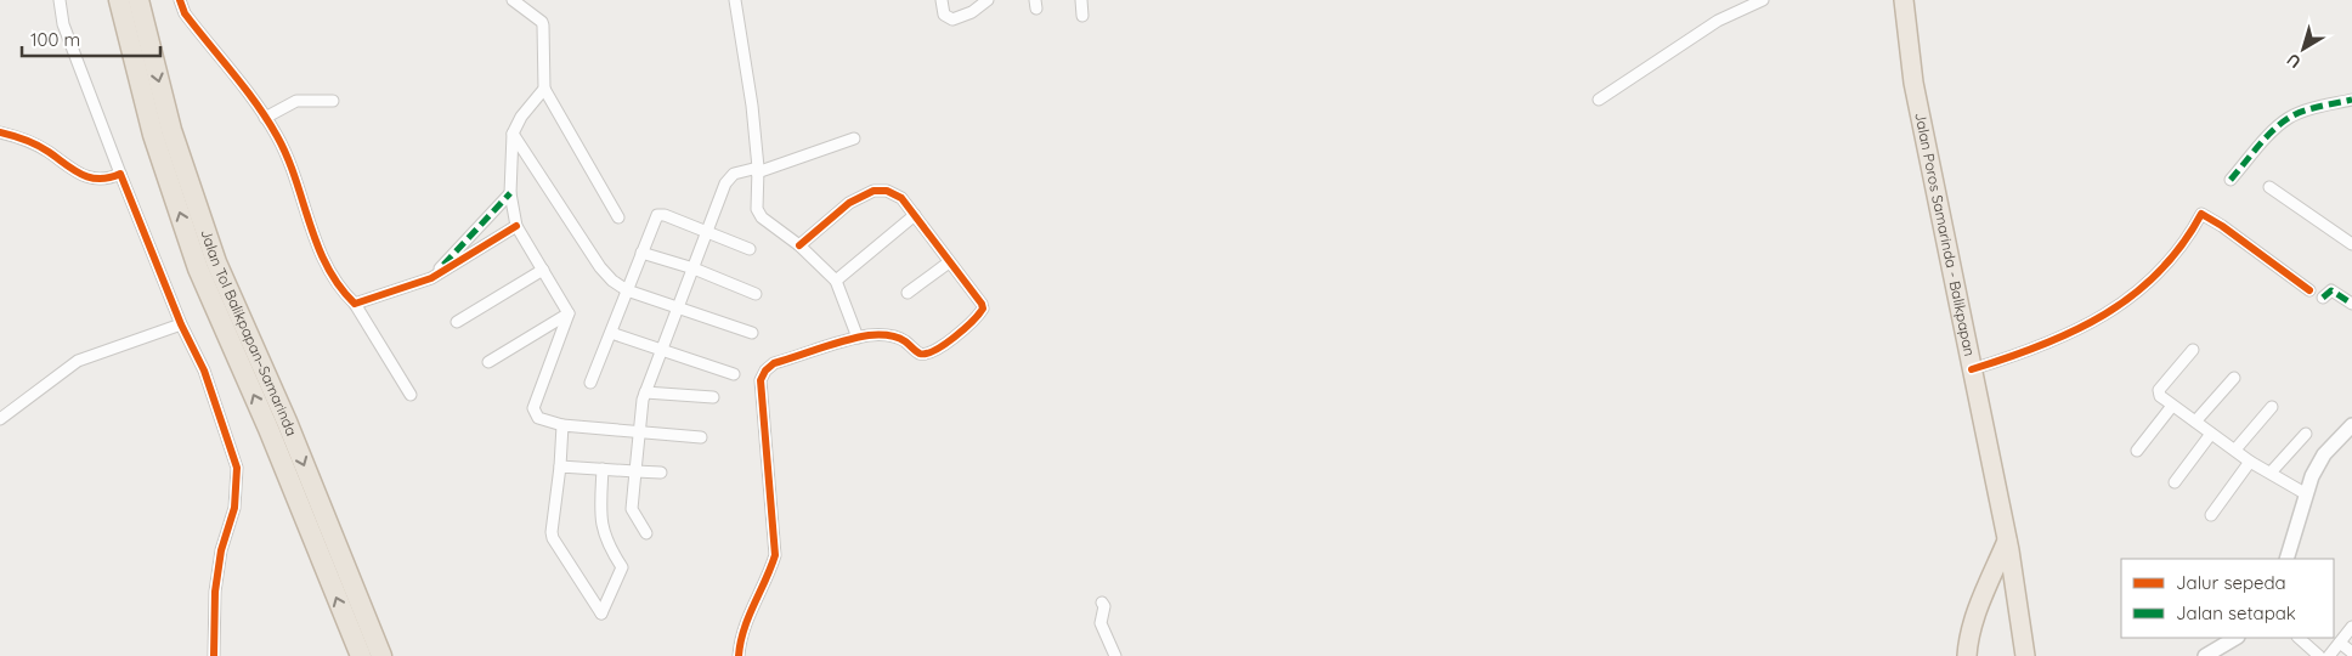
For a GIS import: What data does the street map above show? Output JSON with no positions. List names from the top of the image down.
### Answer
{
  "streets": {
    "highway": ["Jalan Poros Samarinda - Balikpapan", "Jalan Tol Balikpapan–Samarinda"]
  },
  "legend": ["Jalur sepeda", "Jalan setapak"],
  "scale_bar": "100 m",
  "north": "bottom left"
}
